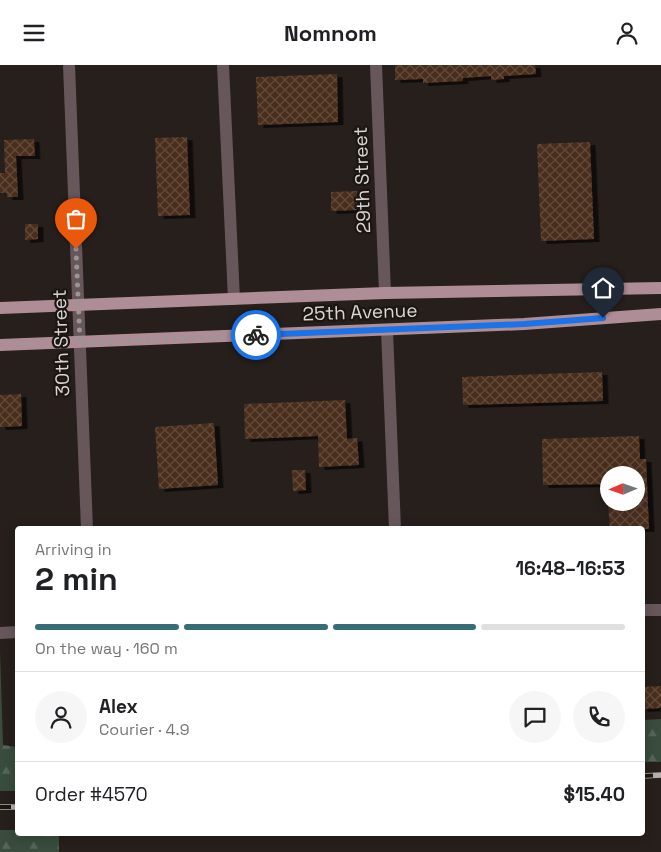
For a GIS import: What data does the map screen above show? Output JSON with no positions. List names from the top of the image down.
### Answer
{
  "streets": {
    "main road": ["25th Avenue"],
    "street": ["29th Street", "30th Street"]
  },
  "crossings": [
    ["29th Street", "25th Avenue"],
    ["25th Avenue", "30th Street"]
  ],
  "north": "left",
  "page": {
    "header": "Nomnom",
    "heading": ["2 min", "Arriving in", "16:48–16:53"],
    "panel": [
      "Alex",
      "Courier · 4.9",
      "Order #4570",
      "$15.40"
    ],
    "bar": "On the way · 160 m"
  }
}
